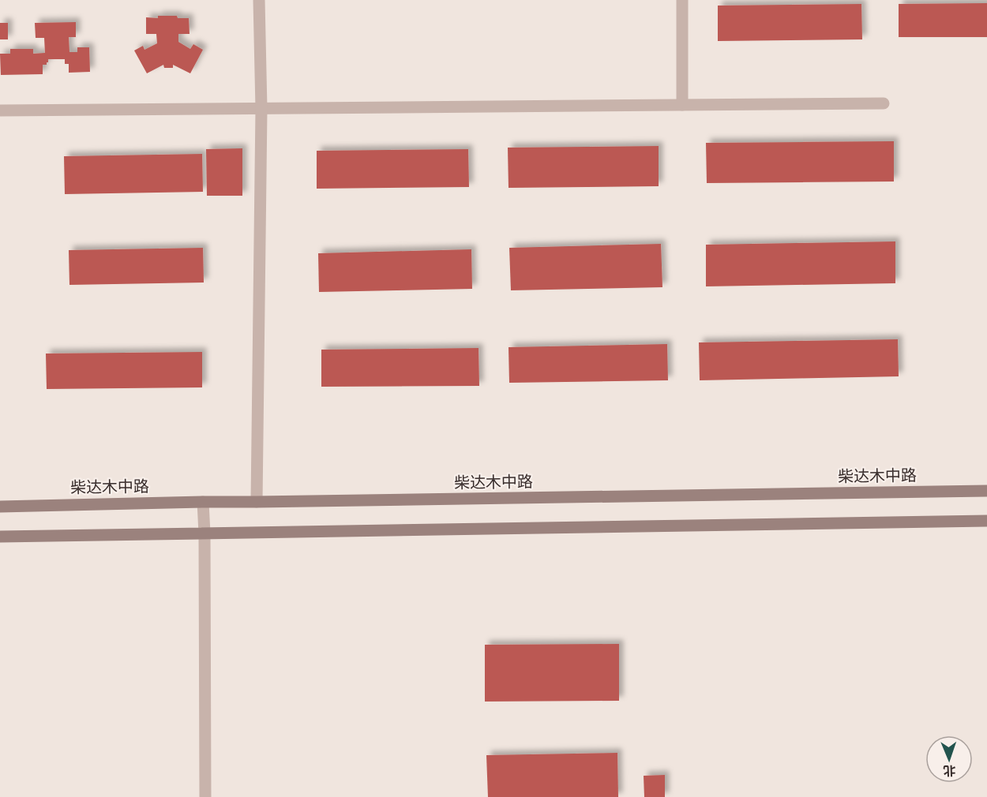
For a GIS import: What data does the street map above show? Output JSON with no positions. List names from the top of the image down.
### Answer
{
  "streets": {
    "main road": ["柴达木中路"]
  },
  "north": "bottom"
}
